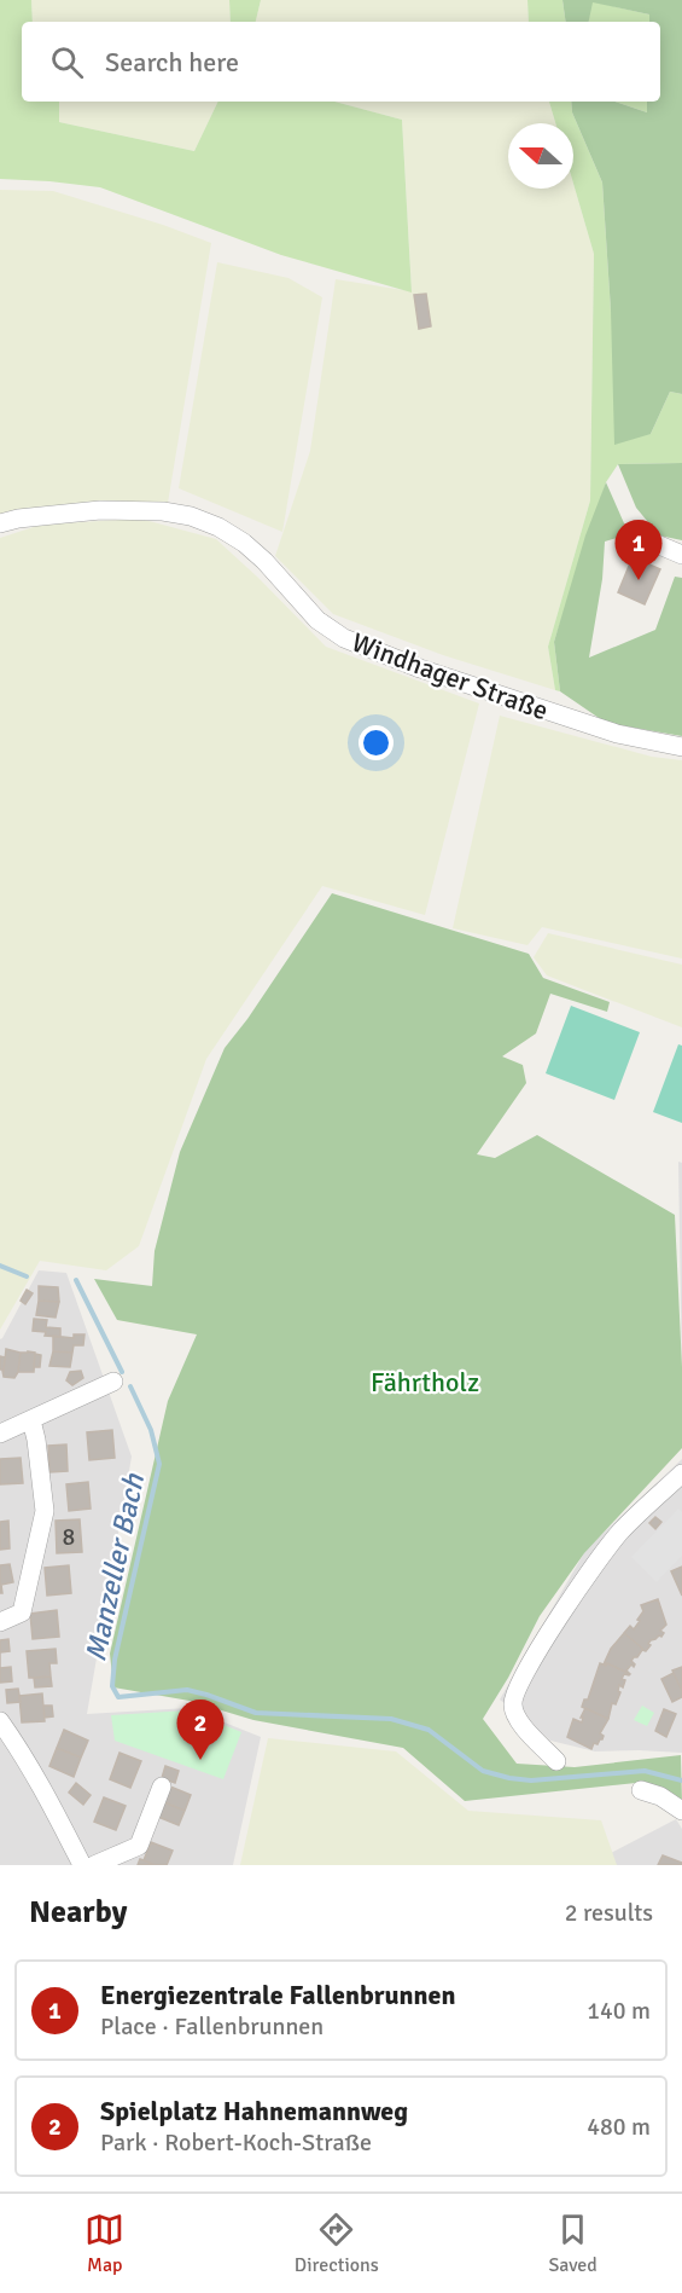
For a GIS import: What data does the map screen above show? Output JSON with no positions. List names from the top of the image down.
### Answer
{
  "streets": {
    "street": ["Windhager Straße"]
  },
  "water": ["Manzeller Bach"],
  "parks": ["Fährtholz"],
  "house_numbers": ["8"],
  "north": "left",
  "page": {
    "search": "Search here",
    "pins": ["1", "2"],
    "heading": ["Nearby", "2 results"],
    "list": [
      {
        "mark": "1",
        "name": "Energiezentrale Fallenbrunnen",
        "note": "Place · Fallenbrunnen",
        "value": "140 m"
      },
      {
        "mark": "2",
        "name": "Spielplatz Hahnemannweg",
        "note": "Park · Robert-Koch-Straße",
        "value": "480 m"
      }
    ],
    "nav": ["Map", "Directions", "Saved"]
  }
}
